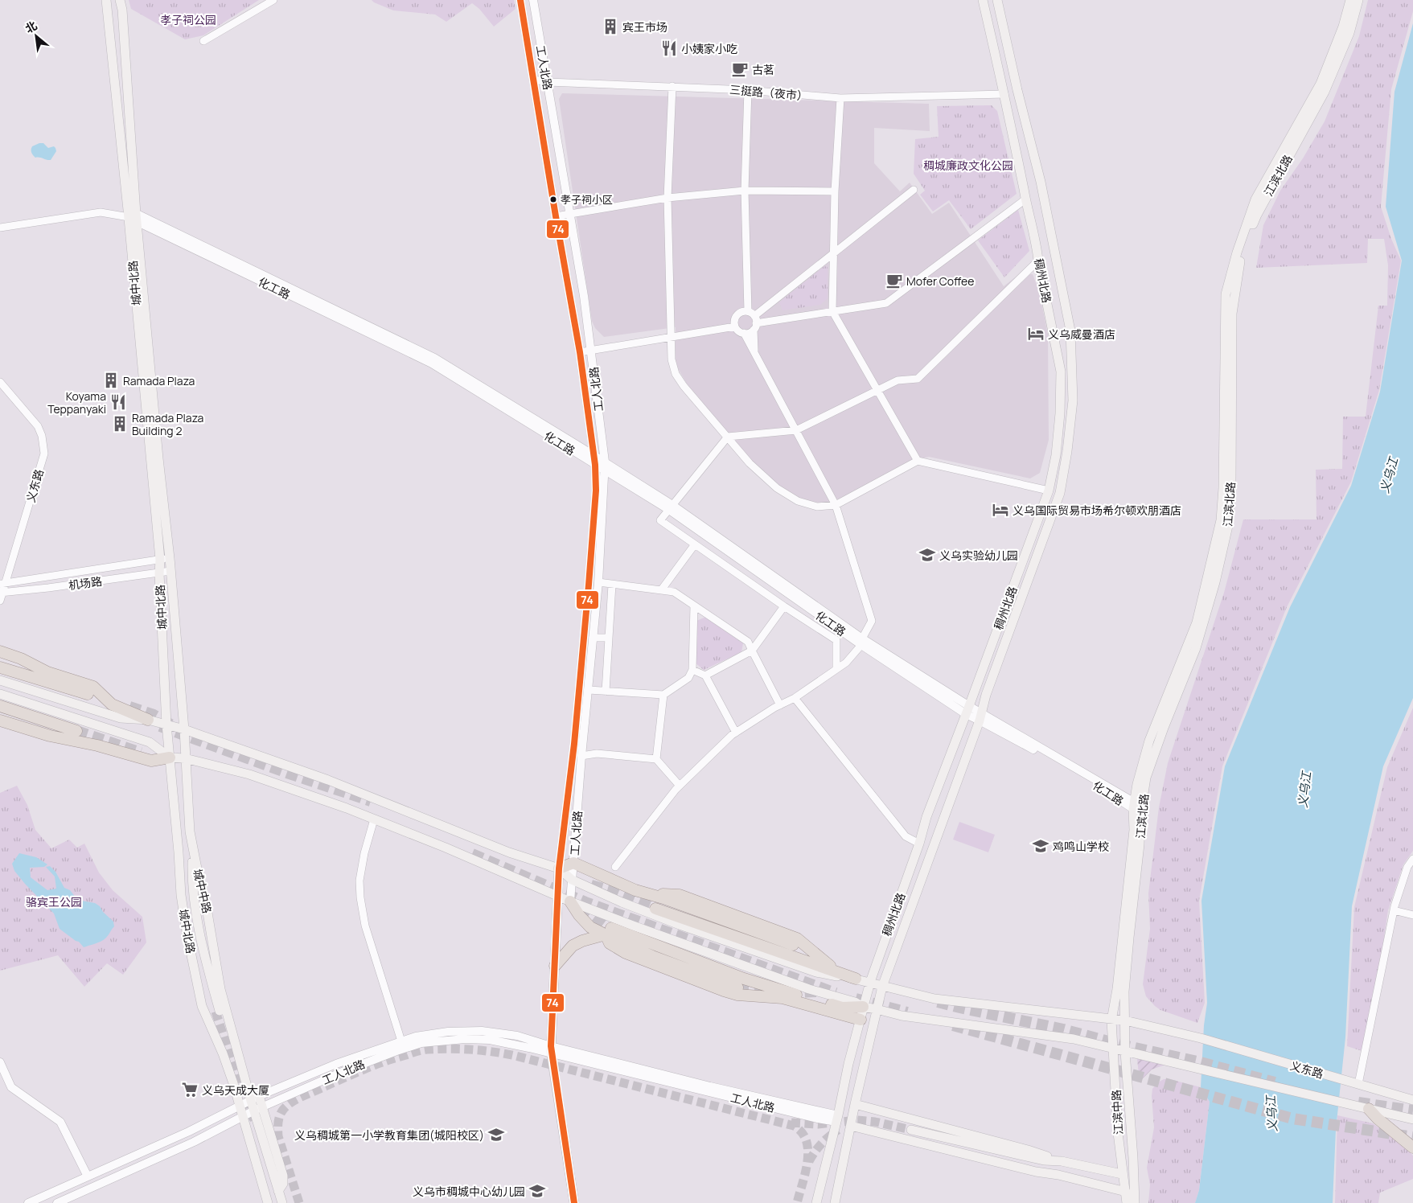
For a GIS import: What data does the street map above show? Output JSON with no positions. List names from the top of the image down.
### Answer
{
  "streets": {
    "main road": [
      "江滨北路",
      "稠州北路",
      "城中北路",
      "义东路",
      "城中中路",
      "江滨中路"
    ],
    "street": [
      "工人北路",
      "三挺路（夜市）",
      "化工路",
      "机场路"
    ]
  },
  "crossings": [
    ["工人北路", "三挺路（夜市）"],
    ["工人北路", "稠州北路"],
    ["工人北路", "城中北路"],
    ["工人北路", "化工路"],
    ["工人北路", "义东路"],
    ["工人北路", "城中中路"],
    ["三挺路（夜市）", "稠州北路"],
    ["江滨北路", "化工路"],
    ["江滨北路", "义东路"],
    ["江滨北路", "江滨中路"],
    ["稠州北路", "化工路"],
    ["稠州北路", "义东路"],
    ["城中北路", "化工路"],
    ["城中北路", "机场路"],
    ["城中北路", "城中中路"],
    ["义东路", "机场路"],
    ["义东路", "江滨中路"],
    ["机场路", "城中中路"]
  ],
  "water": ["义乌江"],
  "parks": ["孝子祠公园", "稠城廉政文化公园", "骆宾王公园"],
  "places": {
    "building": ["宾王市场", "Ramada Plaza", "Ramada Plaza Building 2"],
    "restaurant": ["小姨家小吃", "Koyama Teppanyaki"],
    "cafe": ["古茗", "Mofer Coffee"],
    "other": ["孝子祠小区"],
    "hotel": ["义乌威曼酒店", "义乌国际贸易市场希尔顿欢朋酒店"],
    "school or university": [
      "义乌实验幼儿园",
      "鸡鸣山学校",
      "义乌稠城第一小学教育集团(城阳校区)",
      "义乌市稠城中心幼儿园"
    ],
    "supermarket": ["义乌天成大厦"]
  },
  "lines": ["transit line 74"],
  "north": "top left"
}
